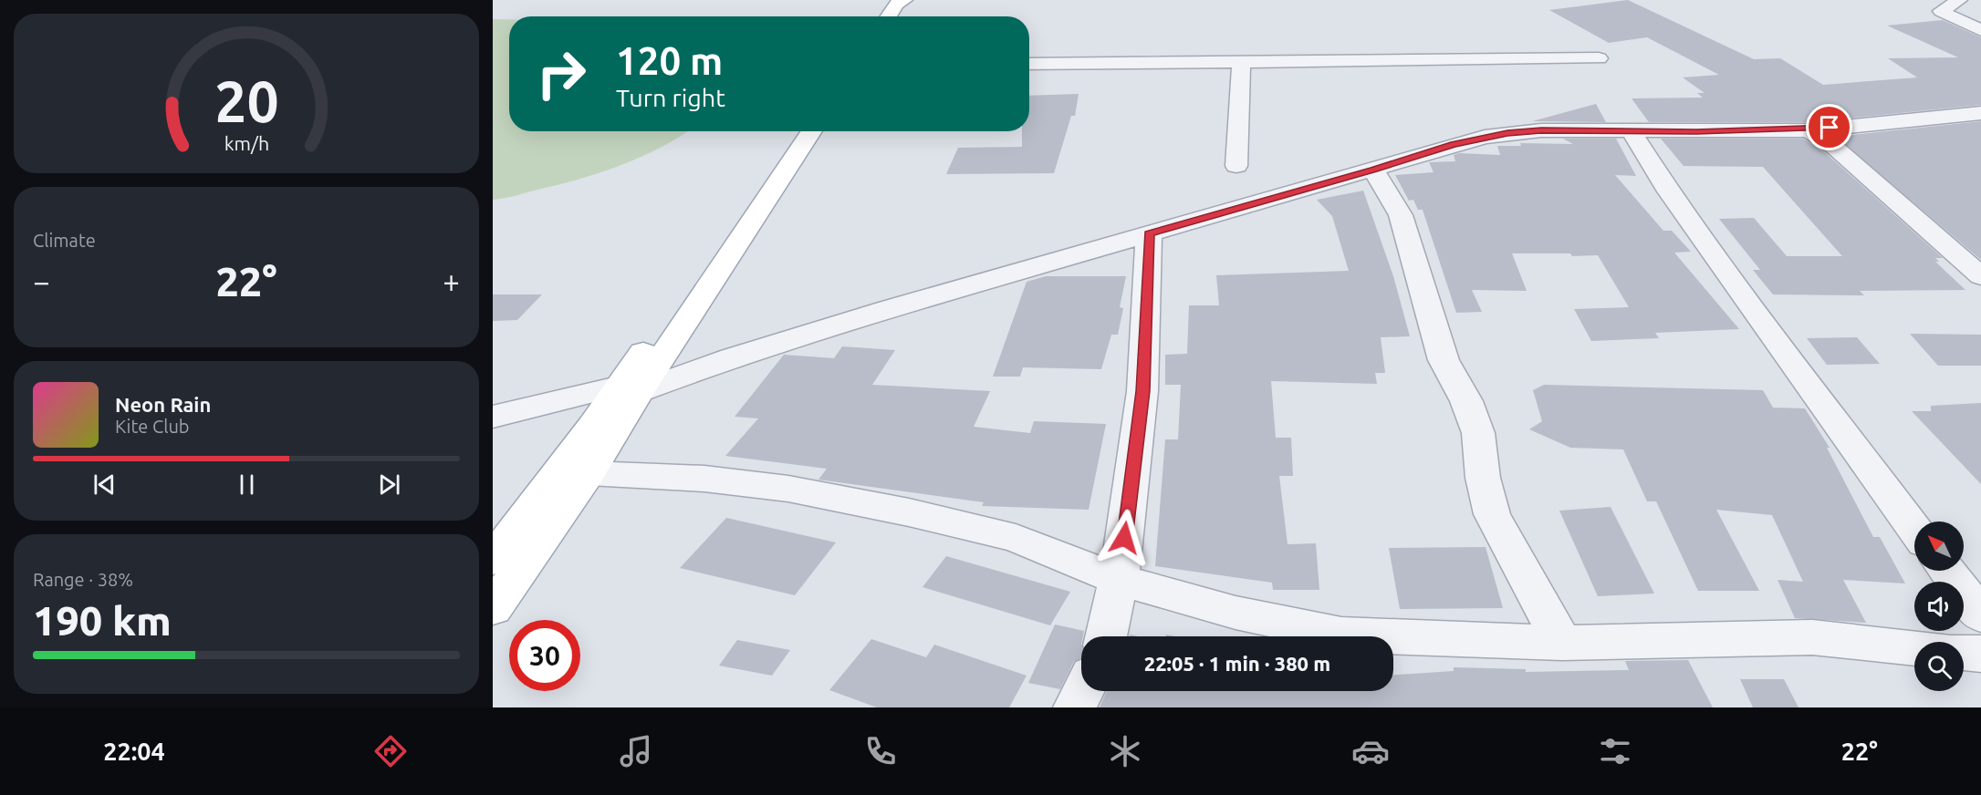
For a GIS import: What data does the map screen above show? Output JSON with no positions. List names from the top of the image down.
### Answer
{
  "north": "top left",
  "page": {
    "turn": ["120 m", "Turn right"],
    "tile": [
      "Climate",
      ["Range · 38%", "190 km"]
    ],
    "heat": ["−", "22°", "+"],
    "song": ["Neon Rain", "Kite Club"],
    "limit": "30",
    "trip": "22:05 · 1 min · 380 m",
    "tabs": ["22:04", "22°"],
    "gauge": ["20", "km/h"]
  }
}
